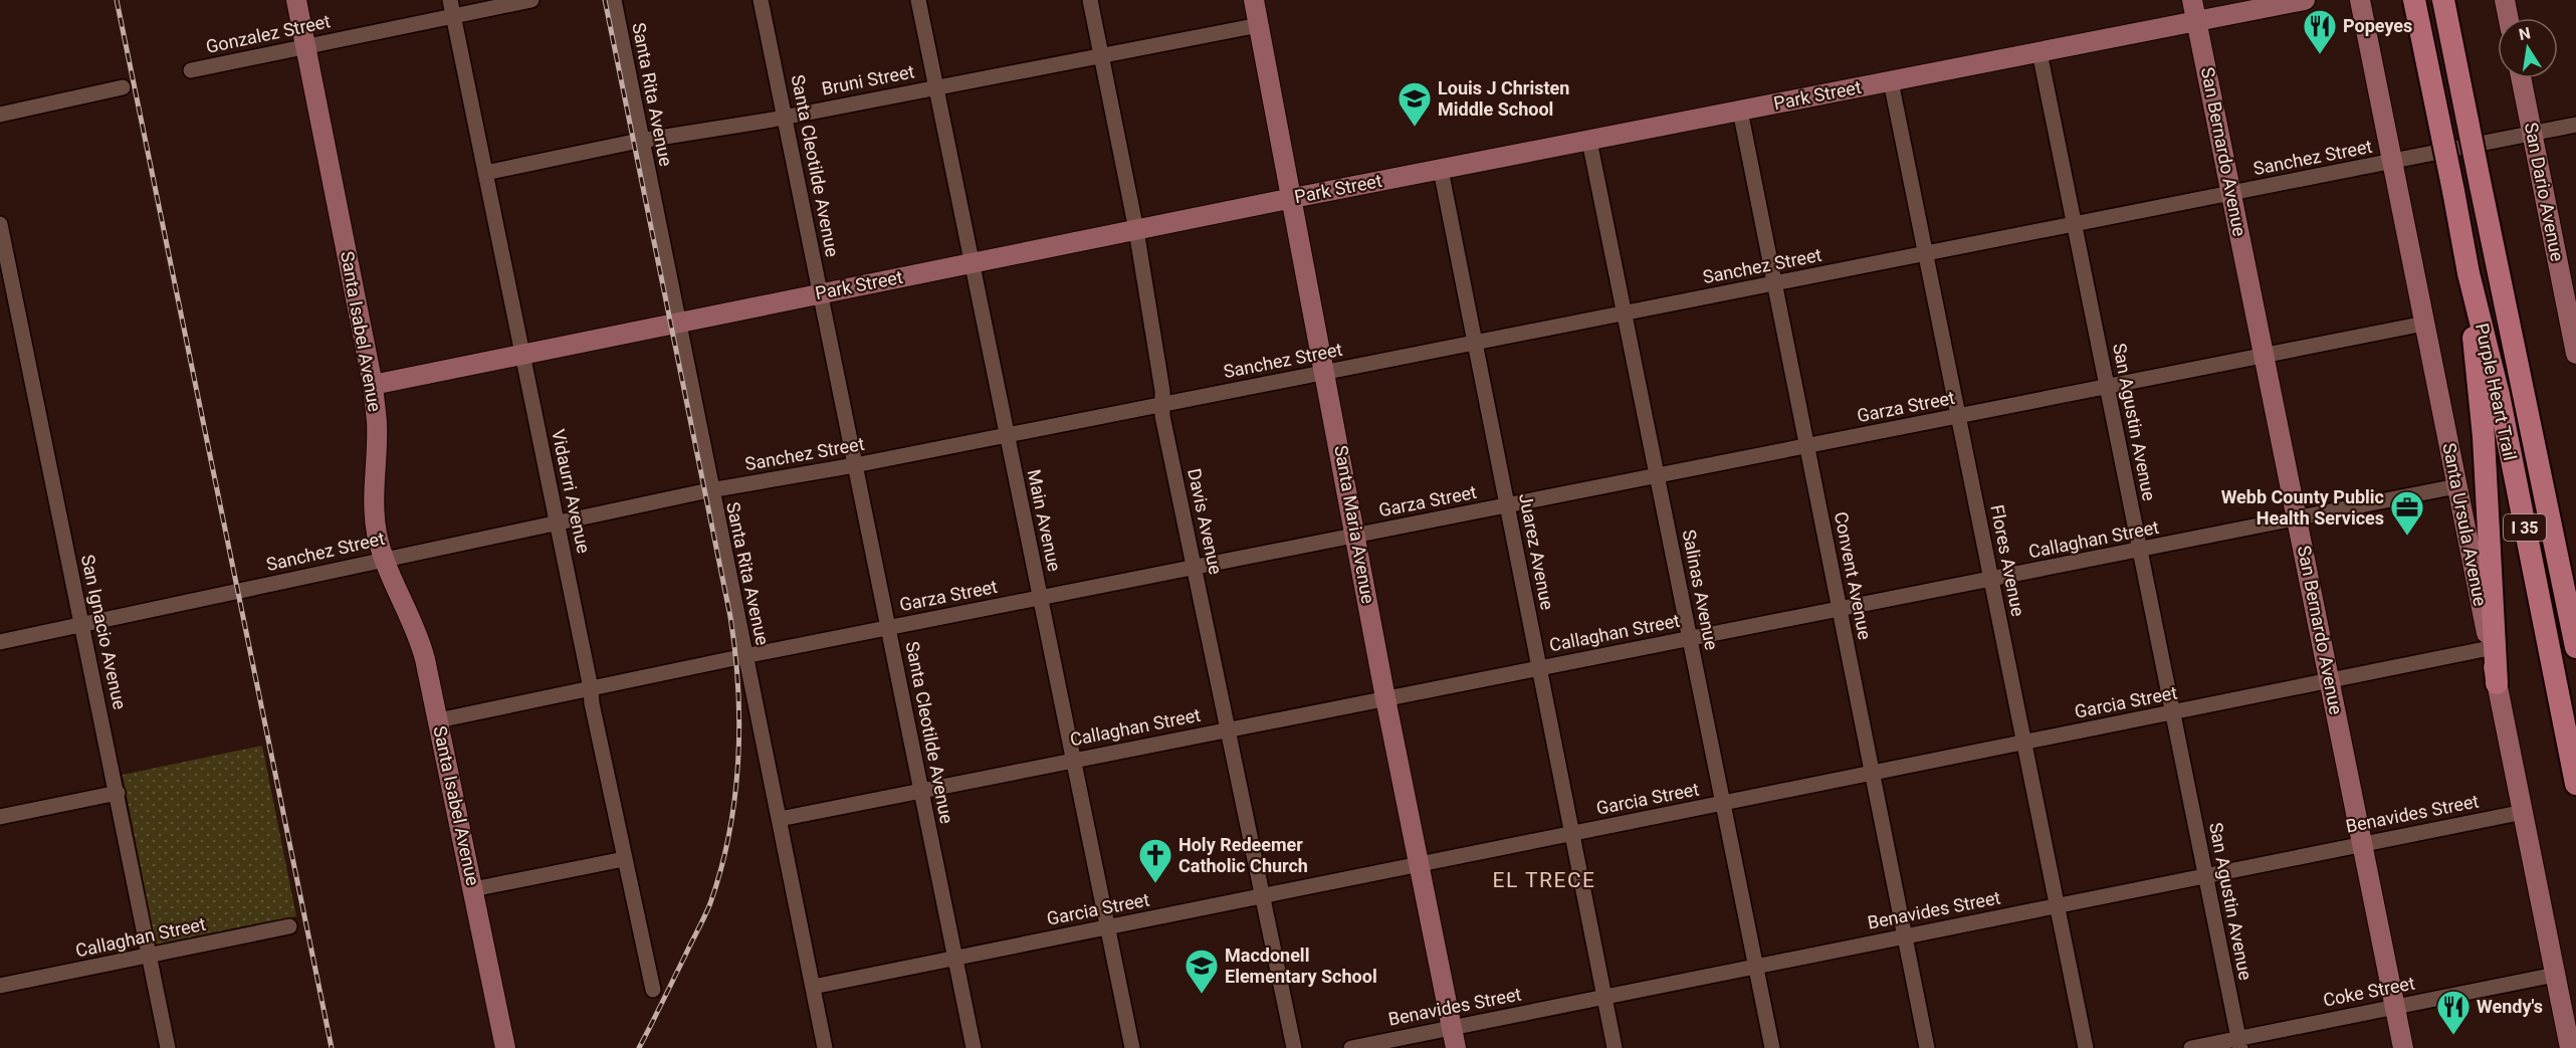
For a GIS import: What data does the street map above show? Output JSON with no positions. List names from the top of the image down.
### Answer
{
  "streets": {
    "highway": ["Purple Heart Trail", "I 35"],
    "main road": [
      "Park Street",
      "San Bernardo Avenue",
      "San Dario Avenue",
      "Santa Isabel Avenue",
      "Santa Maria Avenue",
      "Santa Ursula Avenue"
    ],
    "street": [
      "Gonzalez Street",
      "Bruni Street",
      "Santa Rita Avenue",
      "Sanchez Street",
      "Santa Cleotilde Avenue",
      "Garza Street",
      "San Agustin Avenue",
      "Vidaurri Avenue",
      "Main Avenue",
      "Davis Avenue",
      "Callaghan Street",
      "Juarez Avenue",
      "Flores Avenue",
      "Convent Avenue",
      "Salinas Avenue",
      "San Ignacio Avenue",
      "Garcia Street",
      "Benavides Street",
      "Coke Street"
    ]
  },
  "crossings": [
    ["Gonzalez Street", "Santa Isabel Avenue"],
    ["Gonzalez Street", "Vidaurri Avenue"],
    ["Bruni Street", "Santa Rita Avenue"],
    ["Bruni Street", "Santa Cleotilde Avenue"],
    ["Bruni Street", "Vidaurri Avenue"],
    ["Bruni Street", "Main Avenue"],
    ["Bruni Street", "Davis Avenue"],
    ["Bruni Street", "Santa Maria Avenue"],
    ["Santa Rita Avenue", "Park Street"],
    ["Santa Rita Avenue", "Sanchez Street"],
    ["Santa Rita Avenue", "Garza Street"],
    ["Santa Rita Avenue", "Callaghan Street"],
    ["Santa Rita Avenue", "Garcia Street"],
    ["Park Street", "San Bernardo Avenue"],
    ["Park Street", "Santa Cleotilde Avenue"],
    ["Park Street", "Santa Isabel Avenue"],
    ["Park Street", "San Agustin Avenue"],
    ["Park Street", "Vidaurri Avenue"],
    ["Park Street", "Main Avenue"],
    ["Park Street", "Davis Avenue"],
    ["Park Street", "Santa Maria Avenue"],
    ["Park Street", "Juarez Avenue"],
    ["Park Street", "Flores Avenue"],
    ["Park Street", "Convent Avenue"],
    ["Park Street", "Salinas Avenue"],
    ["San Bernardo Avenue", "Sanchez Street"],
    ["San Bernardo Avenue", "Garza Street"],
    ["San Bernardo Avenue", "Callaghan Street"],
    ["San Bernardo Avenue", "Garcia Street"],
    ["San Bernardo Avenue", "Benavides Street"],
    ["San Bernardo Avenue", "Coke Street"],
    ["Sanchez Street", "Santa Cleotilde Avenue"],
    ["Sanchez Street", "San Dario Avenue"],
    ["Sanchez Street", "Santa Isabel Avenue"],
    ["Sanchez Street", "San Agustin Avenue"],
    ["Sanchez Street", "Vidaurri Avenue"],
    ["Sanchez Street", "Main Avenue"],
    ["Sanchez Street", "Davis Avenue"],
    ["Sanchez Street", "Santa Maria Avenue"],
    ["Sanchez Street", "Santa Ursula Avenue"],
    ["Sanchez Street", "Juarez Avenue"],
    ["Sanchez Street", "Flores Avenue"],
    ["Sanchez Street", "Convent Avenue"],
    ["Sanchez Street", "Salinas Avenue"],
    ["Sanchez Street", "San Ignacio Avenue"],
    ["Santa Cleotilde Avenue", "Garza Street"],
    ["Santa Cleotilde Avenue", "Callaghan Street"],
    ["Santa Cleotilde Avenue", "Garcia Street"],
    ["Santa Isabel Avenue", "Garza Street"],
    ["Garza Street", "San Agustin Avenue"],
    ["Garza Street", "Vidaurri Avenue"],
    ["Garza Street", "Main Avenue"],
    ["Garza Street", "Davis Avenue"],
    ["Garza Street", "Santa Maria Avenue"],
    ["Garza Street", "Santa Ursula Avenue"],
    ["Garza Street", "Juarez Avenue"],
    ["Garza Street", "Flores Avenue"],
    ["Garza Street", "Convent Avenue"],
    ["Garza Street", "Salinas Avenue"],
    ["San Agustin Avenue", "Callaghan Street"],
    ["San Agustin Avenue", "Garcia Street"],
    ["San Agustin Avenue", "Benavides Street"],
    ["San Agustin Avenue", "Coke Street"],
    ["Main Avenue", "Callaghan Street"],
    ["Main Avenue", "Garcia Street"],
    ["Davis Avenue", "Callaghan Street"],
    ["Davis Avenue", "Garcia Street"],
    ["Santa Maria Avenue", "Callaghan Street"],
    ["Santa Maria Avenue", "Garcia Street"],
    ["Santa Maria Avenue", "Benavides Street"],
    ["Santa Ursula Avenue", "Callaghan Street"],
    ["Santa Ursula Avenue", "Garcia Street"],
    ["Santa Ursula Avenue", "Benavides Street"],
    ["Santa Ursula Avenue", "Coke Street"],
    ["Callaghan Street", "Juarez Avenue"],
    ["Callaghan Street", "Flores Avenue"],
    ["Callaghan Street", "Convent Avenue"],
    ["Callaghan Street", "Salinas Avenue"],
    ["Callaghan Street", "San Ignacio Avenue"],
    ["Juarez Avenue", "Garcia Street"],
    ["Juarez Avenue", "Benavides Street"],
    ["Flores Avenue", "Garcia Street"],
    ["Flores Avenue", "Benavides Street"],
    ["Convent Avenue", "Garcia Street"],
    ["Convent Avenue", "Benavides Street"],
    ["Salinas Avenue", "Garcia Street"],
    ["Salinas Avenue", "Benavides Street"]
  ],
  "districts": ["EL TRECE"],
  "places": {
    "restaurant": ["Popeyes", "Wendy's"],
    "school or university": ["Louis J Christen Middle School", "Macdonell Elementary School"],
    "office": ["Webb County Public Health Services"],
    "church": ["Holy Redeemer Catholic Church"]
  },
  "north": "top"
}
